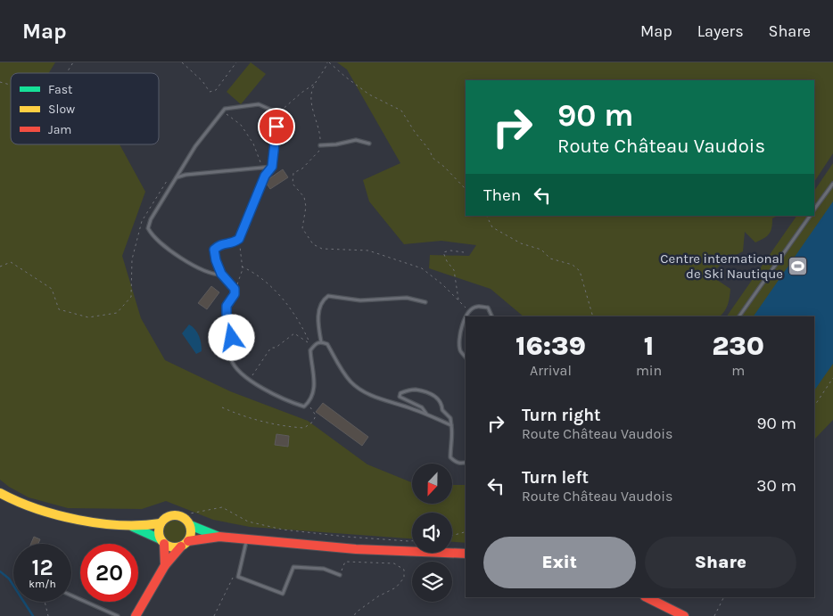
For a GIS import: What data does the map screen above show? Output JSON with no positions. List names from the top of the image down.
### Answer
{
  "places": {
    "sports": ["Centre international de Ski Nautique"]
  },
  "legend": ["Fast", "Slow", "Jam"],
  "north": "bottom",
  "page": {
    "header": "Map",
    "nav": ["Map", "Layers", "Share"],
    "turn": ["90 m", "Route Château Vaudois"],
    "then": "Then",
    "eta": [
      "16:39",
      "Arrival",
      "1",
      "min",
      "230",
      "m"
    ],
    "list": [
      {
        "name": "Turn right",
        "note": "Route Château Vaudois",
        "value": "90 m"
      },
      {
        "name": "Turn left",
        "note": "Route Château Vaudois",
        "value": "30 m"
      }
    ],
    "buttons": ["Exit", "Share"],
    "speed": "12 km/h",
    "limit": "20"
  }
}
